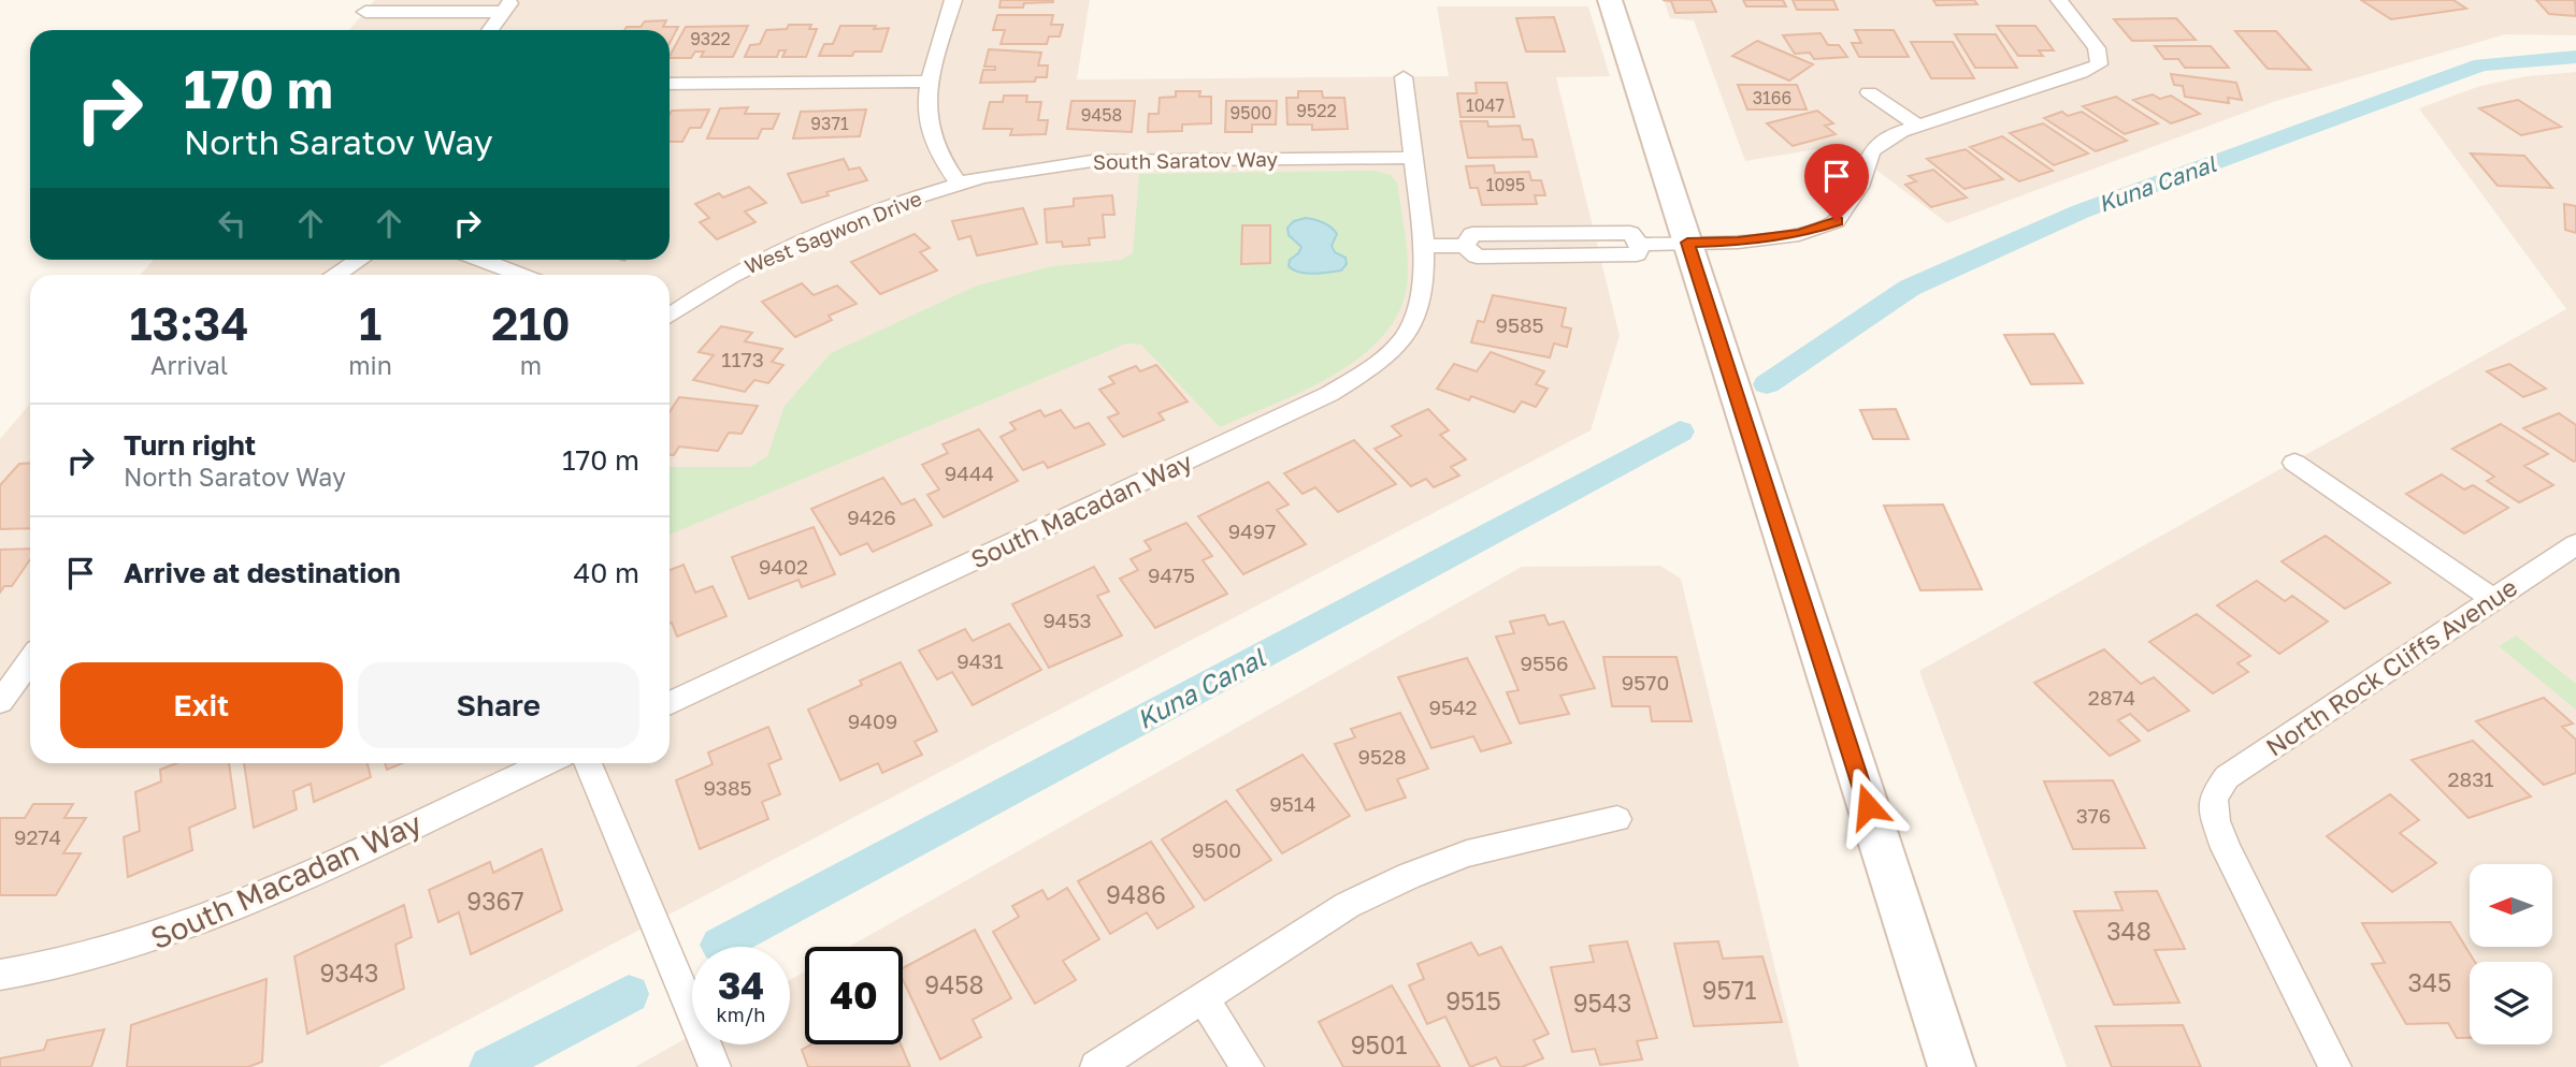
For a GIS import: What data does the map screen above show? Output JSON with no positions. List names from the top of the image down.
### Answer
{
  "streets": {
    "street": [
      "South Saratov Way",
      "West Sagwon Drive",
      "South Macadan Way",
      "North Rock Cliffs Avenue"
    ]
  },
  "crossings": [
    ["South Saratov Way", "West Sagwon Drive"]
  ],
  "water": ["Kuna Canal"],
  "house_numbers": [
    "9322",
    "3166",
    "1047",
    "9522",
    "9500",
    "9458",
    "9371",
    "1095",
    "9585",
    "1173",
    "9444",
    "9426",
    "9497",
    "9402",
    "9475",
    "9453",
    "9431",
    "9556",
    "9570",
    "2874",
    "9542",
    "9409",
    "9528",
    "2831",
    "9385",
    "9514",
    "376",
    "9274",
    "9500",
    "9486",
    "9367",
    "348",
    "9343",
    "345",
    "9458",
    "9571",
    "9515",
    "9543",
    "9501"
  ],
  "north": "left",
  "page": {
    "turn": ["170 m", "North Saratov Way"],
    "eta": [
      "13:34",
      "Arrival",
      "1",
      "min",
      "210",
      "m"
    ],
    "list": [
      {
        "name": "Turn right",
        "note": "North Saratov Way",
        "value": "170 m"
      },
      {
        "name": "Arrive at destination",
        "value": "40 m"
      }
    ],
    "buttons": ["Exit", "Share"],
    "speed": "34 km/h",
    "limit": "40"
  }
}
